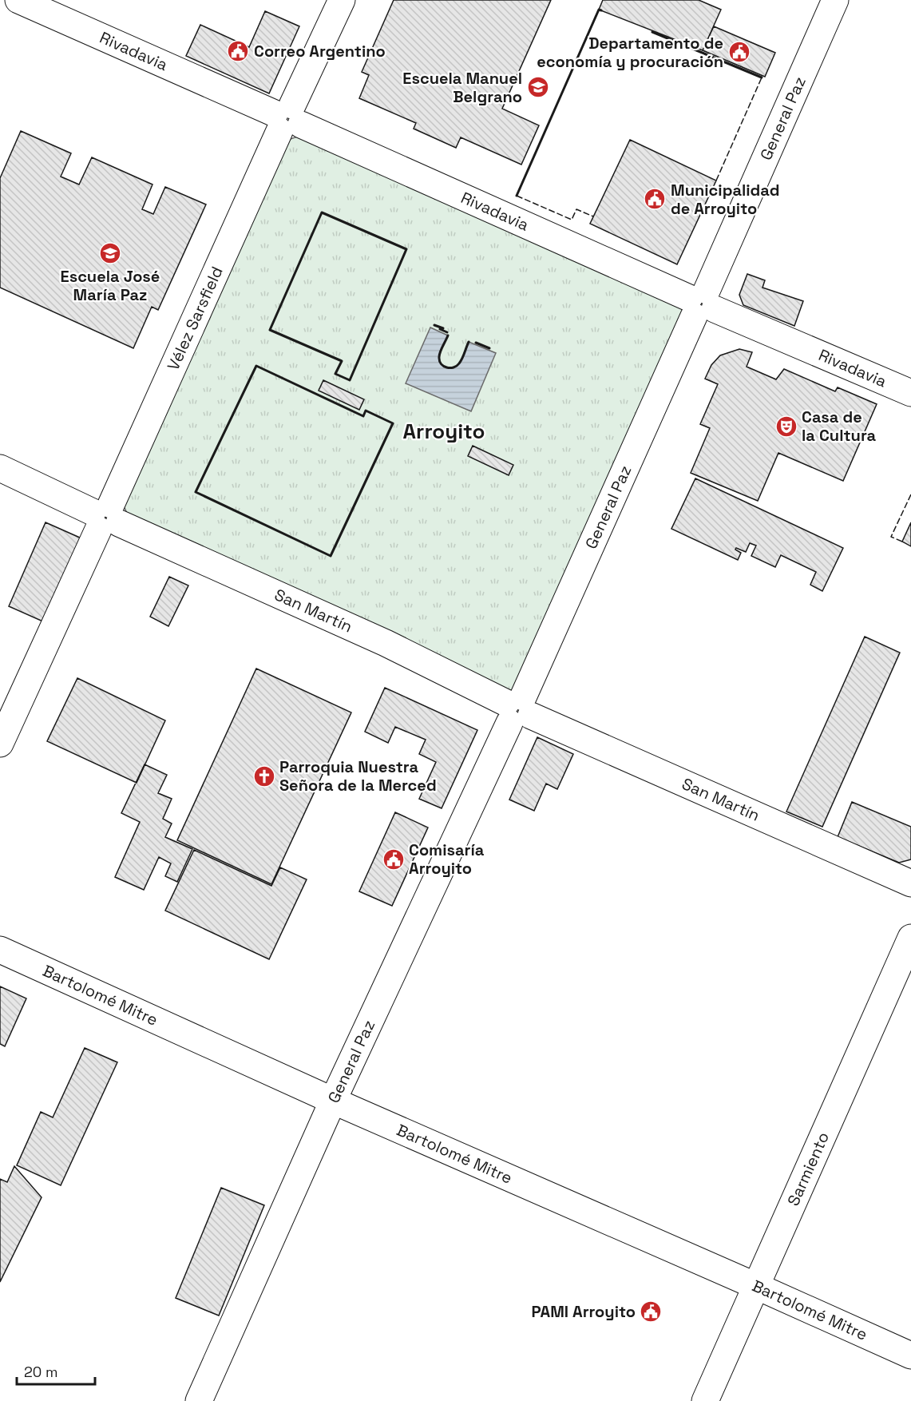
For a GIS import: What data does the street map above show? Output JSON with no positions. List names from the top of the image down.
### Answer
{
  "streets": {
    "street": [
      "Rivadavia",
      "General Paz",
      "Vélez Sarsfield",
      "San Martín",
      "Bartolomé Mitre",
      "Sarmiento"
    ]
  },
  "crossings": [
    ["Rivadavia", "General Paz"],
    ["Rivadavia", "Vélez Sarsfield"],
    ["General Paz", "San Martín"],
    ["General Paz", "Bartolomé Mitre"],
    ["Vélez Sarsfield", "San Martín"],
    ["Bartolomé Mitre", "Sarmiento"]
  ],
  "districts": ["Arroyito"],
  "places": {
    "public building": [
      "Correo Argentino",
      "Departamento de economía y procuración",
      "Municipalidad de Arroyito",
      "Comisaría Arroyito",
      "PAMI Arroyito"
    ],
    "school or university": ["Escuela Manuel Belgrano", "Escuela José María Paz"],
    "theatre": ["Casa de la Cultura"],
    "church": ["Parroquia Nuestra Señora de la Merced"]
  },
  "scale_bar": "20 m"
}
